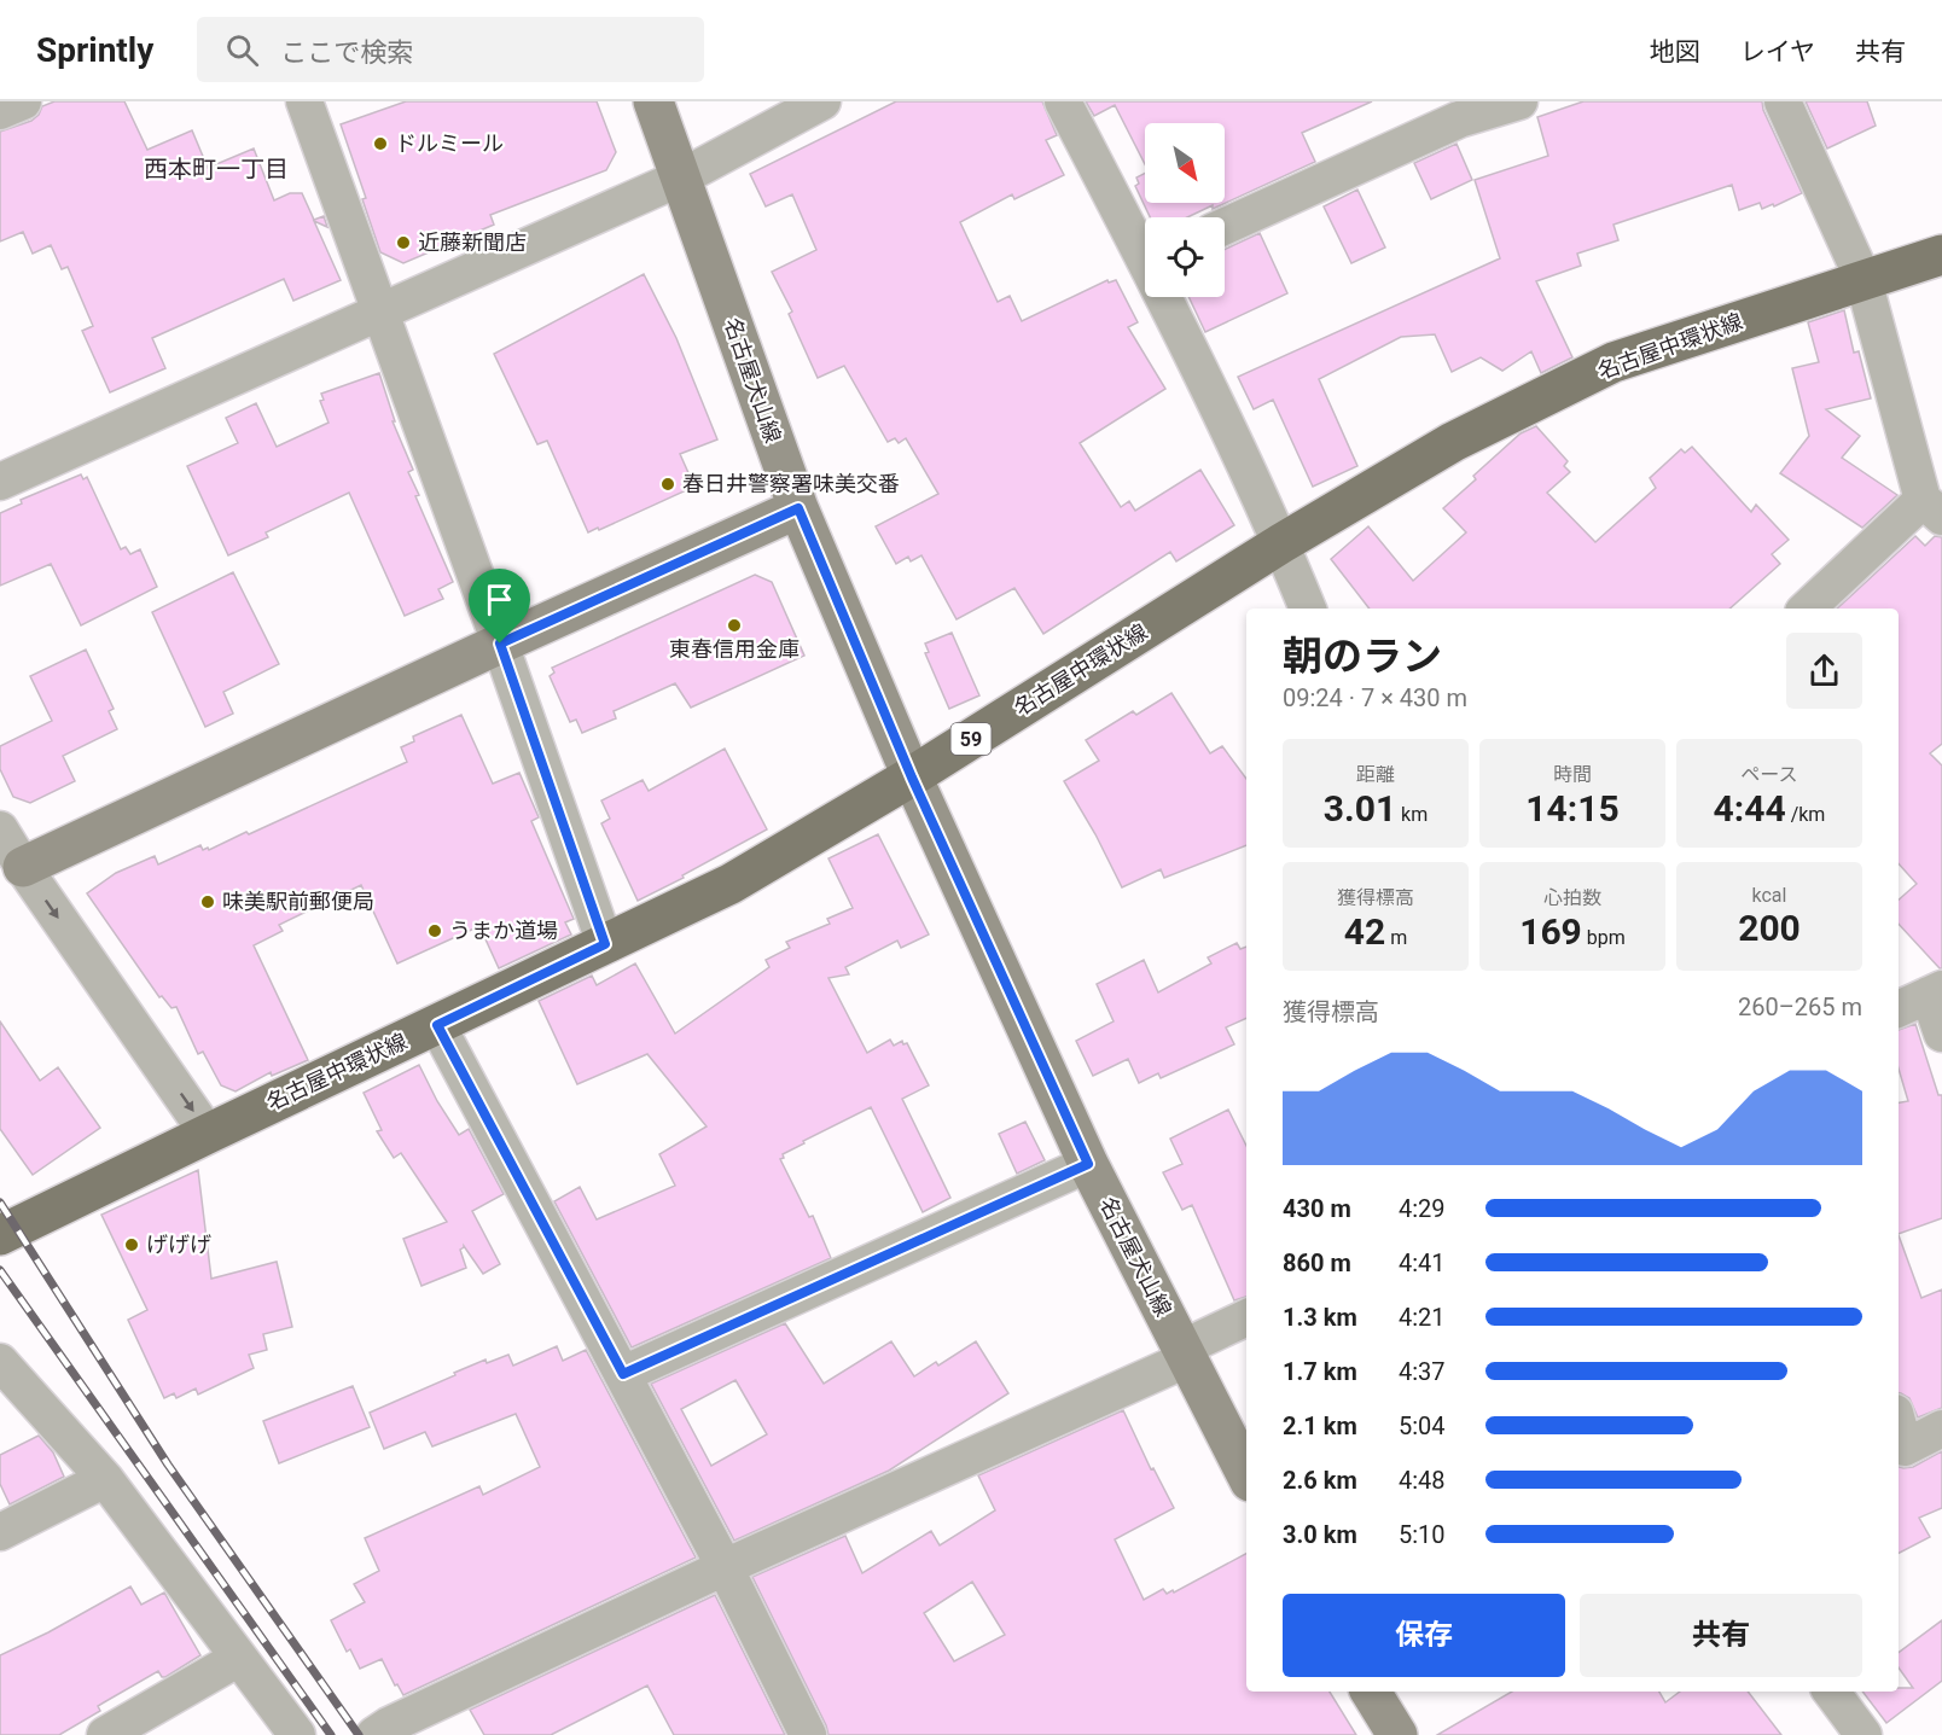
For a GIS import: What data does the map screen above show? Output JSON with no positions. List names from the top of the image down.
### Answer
{
  "streets": {
    "main road": ["名古屋中環状線", "名古屋犬山線", "59"]
  },
  "crossings": [
    ["名古屋中環状線", "名古屋犬山線"]
  ],
  "districts": ["西本町一丁目"],
  "places": [
    "ドルミール",
    "近藤新聞店",
    "春日井警察署味美交番",
    "東春信用金庫",
    "味美駅前郵便局",
    "うまか道場",
    "げげげ"
  ],
  "north": "bottom right",
  "page": {
    "header": "Sprintly",
    "search": "ここで検索",
    "nav": ["地図", "レイヤ", "共有"],
    "heading": ["朝のラン", "09:24 · 7 × 430 m"],
    "stats": [
      ["距離", "3.01 km"],
      ["時間", "14:15"],
      ["ペース", "4:44 /km"],
      ["獲得標高", "42 m"],
      ["心拍数", "169 bpm"],
      ["kcal", "200"]
    ],
    "chart": ["獲得標高", "260–265 m"],
    "list": [
      {
        "name": "430 m",
        "note": "4:29"
      },
      {
        "name": "860 m",
        "note": "4:41"
      },
      {
        "name": "1.3 km",
        "note": "4:21"
      },
      {
        "name": "1.7 km",
        "note": "4:37"
      },
      {
        "name": "2.1 km",
        "note": "5:04"
      },
      {
        "name": "2.6 km",
        "note": "4:48"
      },
      {
        "name": "3.0 km",
        "note": "5:10"
      }
    ],
    "buttons": ["保存", "共有"]
  }
}
